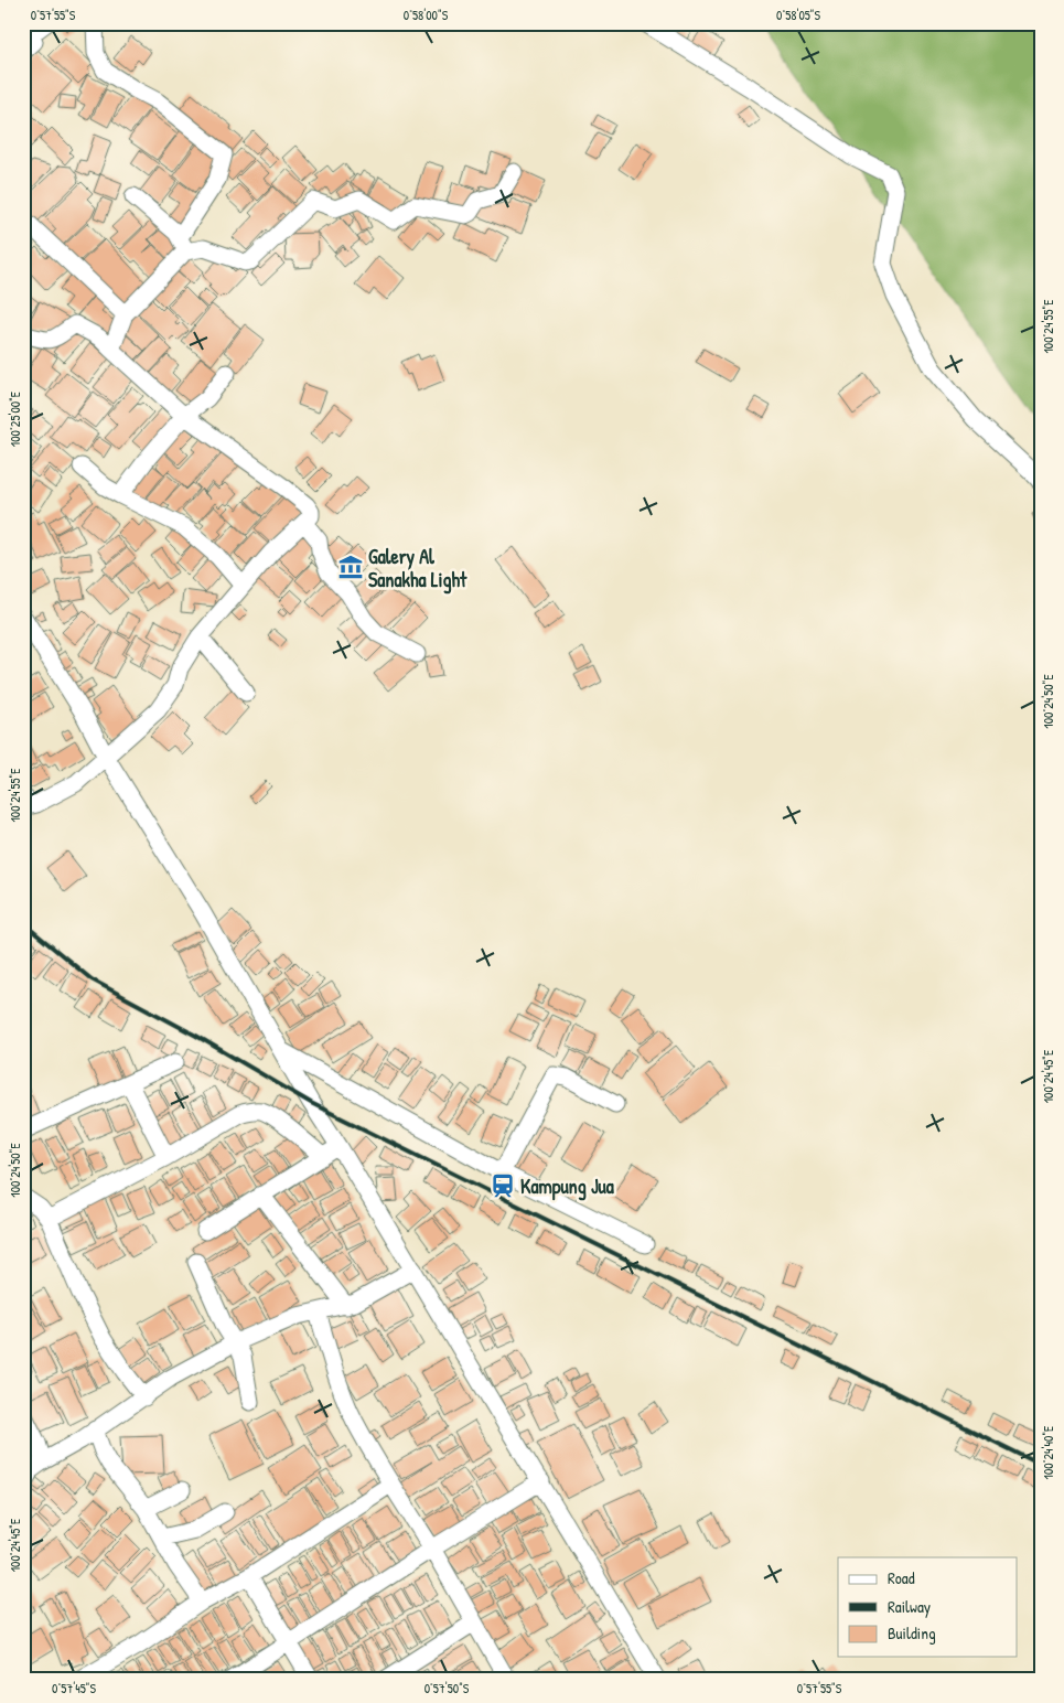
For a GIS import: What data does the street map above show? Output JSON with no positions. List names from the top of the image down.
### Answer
{
  "places": {
    "museum": ["Galery Al Sanakha Light"],
    "station": ["Kampung Jua"]
  },
  "legend": ["Road", "Railway", "Building"],
  "coordinates": [
    "0°57'55\"S",
    "0°58'00\"S",
    "0°58'05\"S",
    "100°24'55\"E",
    "100°25'00\"E",
    "100°24'50\"E",
    "100°24'45\"E",
    "100°24'40\"E",
    "0°57'45\"S",
    "0°57'50\"S"
  ]
}
